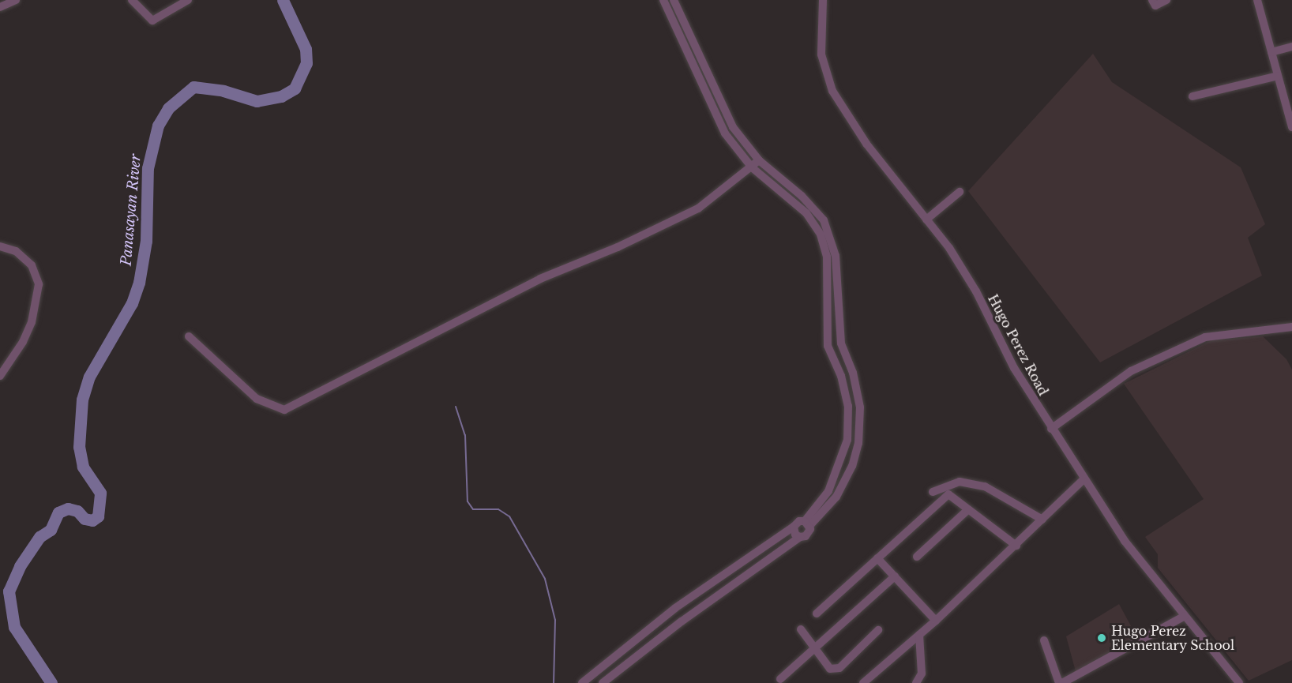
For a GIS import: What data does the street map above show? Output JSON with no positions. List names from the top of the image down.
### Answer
{
  "streets": {
    "street": ["Hugo Perez Road"]
  },
  "water": ["Panasayan River"],
  "places": ["Hugo Perez Elementary School"]
}
